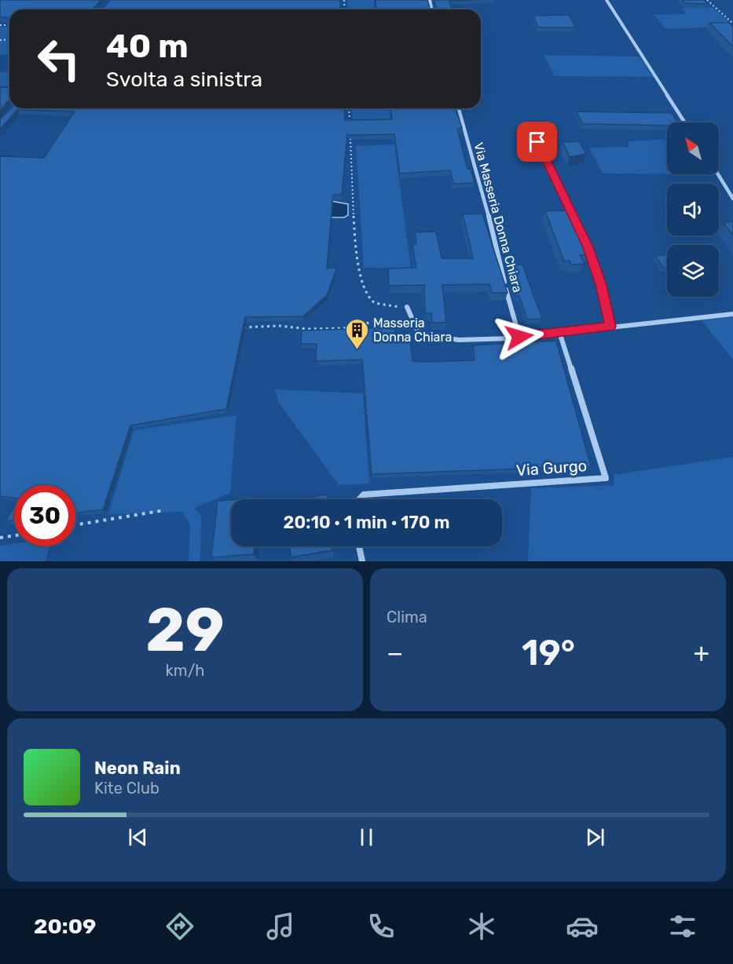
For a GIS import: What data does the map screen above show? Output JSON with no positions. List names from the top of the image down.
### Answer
{
  "streets": {
    "street": ["Via Masseria Donna Chiara", "Via Gurgo"]
  },
  "places": {
    "building": ["Masseria Donna Chiara"]
  },
  "north": "top left",
  "page": {
    "turn": ["40 m", "Svolta a sinistra"],
    "limit": "30",
    "trip": "20:10 · 1 min · 170 m",
    "tile": [
      ["29", "km/h"],
      "Clima"
    ],
    "heat": ["−", "19°", "+"],
    "song": ["Neon Rain", "Kite Club"],
    "tabs": "20:09"
  }
}
